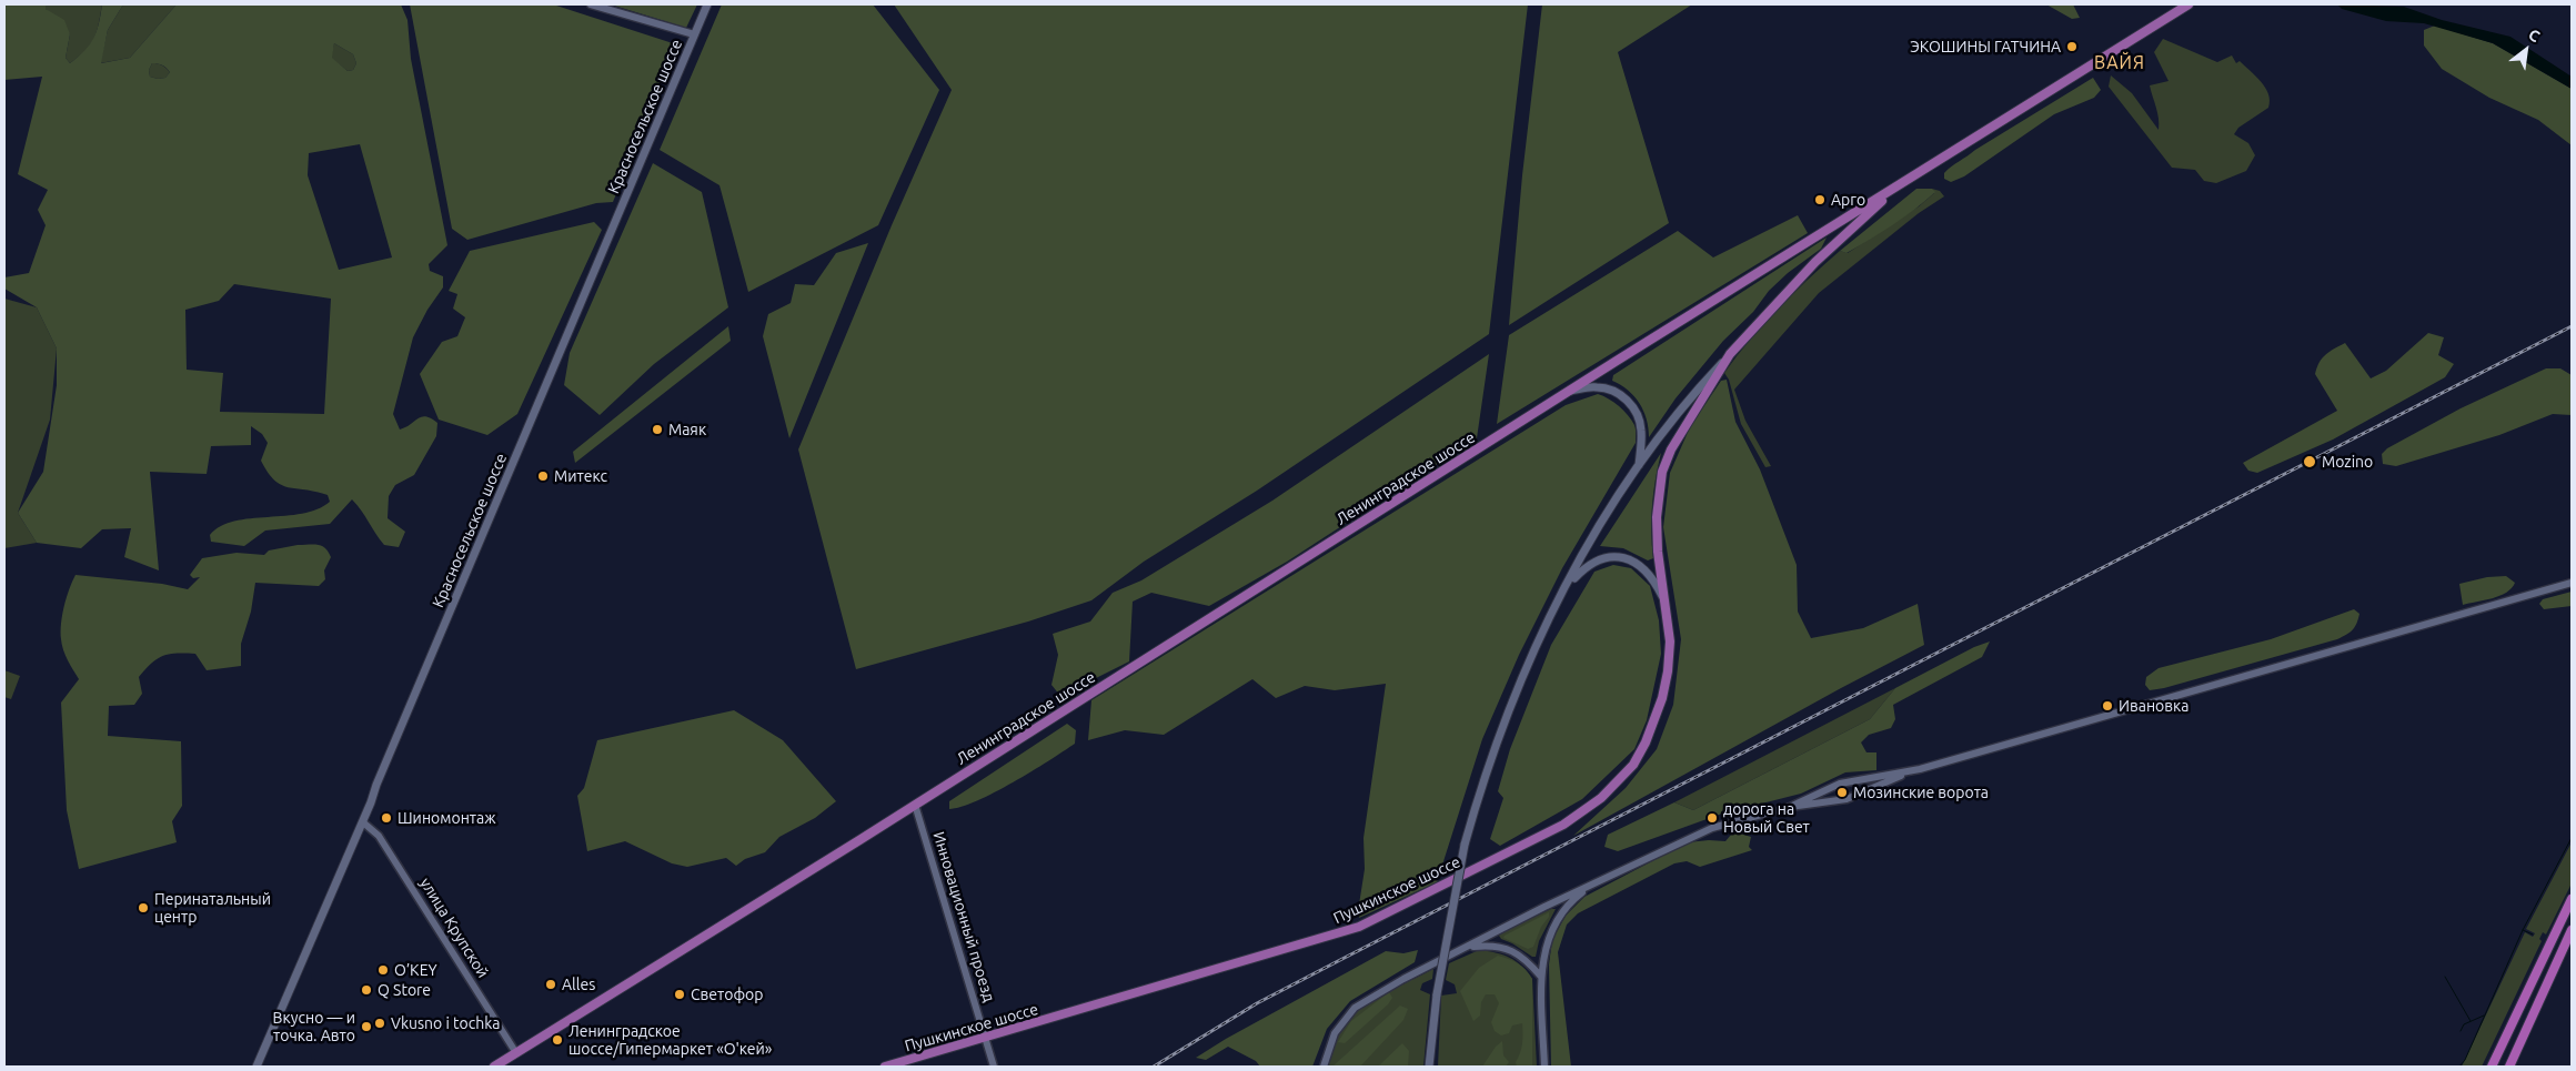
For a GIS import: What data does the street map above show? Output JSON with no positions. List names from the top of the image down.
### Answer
{
  "streets": {
    "main road": ["Красносельское шоссе", "Ленинградское шоссе", "Пушкинское шоссе"],
    "street": ["Инновационный проезд", "улица Крупской"]
  },
  "crossings": [
    ["Красносельское шоссе", "улица Крупской"],
    ["Ленинградское шоссе", "Пушкинское шоссе"],
    ["Ленинградское шоссе", "Инновационный проезд"],
    ["Ленинградское шоссе", "улица Крупской"],
    ["Пушкинское шоссе", "Инновационный проезд"]
  ],
  "districts": ["ВАЙЯ"],
  "places": [
    "ЭКОШИНЫ ГАТЧИНА",
    "Арго",
    "Маяк",
    "Mozino",
    "Митекс",
    "Ивановка",
    "Мозинские ворота",
    "Шиномонтаж",
    "дорога на Новый Свет",
    "Перинатальный центр",
    "O’KEY",
    "Alles",
    "Q Store",
    "Светофор",
    "Vkusno i tochka",
    "Вкусно — и точка. Авто",
    "Ленинградское шоссе/Гипермаркет «О'кей»"
  ],
  "north": "top right"
}
